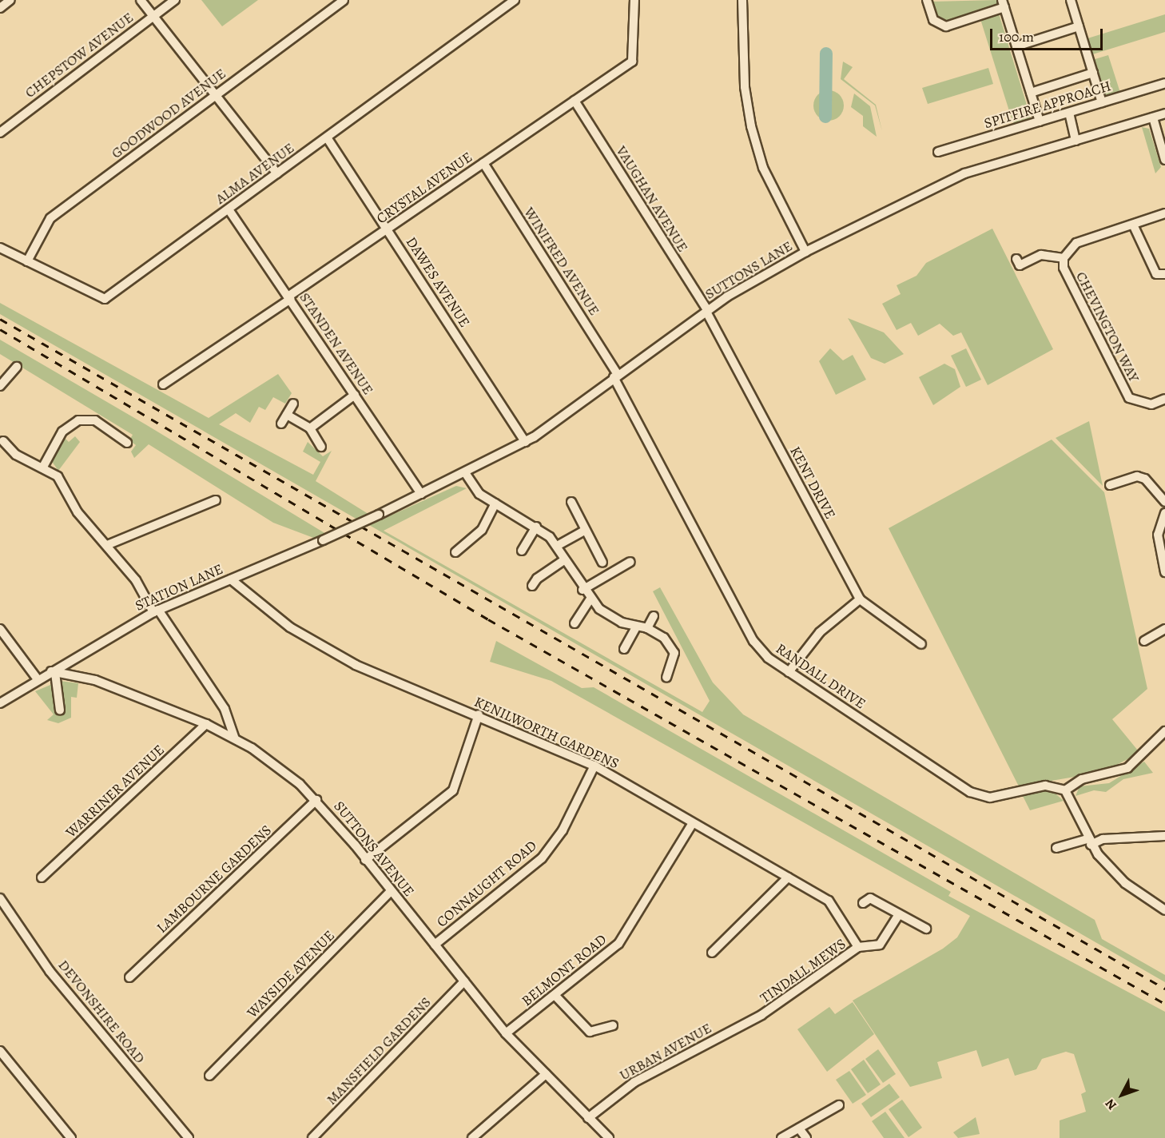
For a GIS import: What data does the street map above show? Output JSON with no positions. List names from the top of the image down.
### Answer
{
  "streets": {
    "street": [
      "CHEPSTOW AVENUE",
      "SPITFIRE APPROACH",
      "GOODWOOD AVENUE",
      "ALMA AVENUE",
      "CRYSTAL AVENUE",
      "VAUGHAN AVENUE",
      "WINIFRED AVENUE",
      "SUTTONS LANE",
      "DAWES AVENUE",
      "CHEVINGTON WAY",
      "STANDEN AVENUE",
      "KENT DRIVE",
      "STATION LANE",
      "RANDALL DRIVE",
      "KENILWORTH GARDENS",
      "WARRINER AVENUE",
      "SUTTONS AVENUE",
      "LAMBOURNE GARDENS",
      "CONNAUGHT ROAD",
      "BELMONT ROAD",
      "TINDALL MEWS",
      "WAYSIDE AVENUE",
      "DEVONSHIRE ROAD",
      "MANSFIELD GARDENS",
      "URBAN AVENUE"
    ]
  },
  "crossings": [
    ["GOODWOOD AVENUE", "ALMA AVENUE"],
    ["ALMA AVENUE", "DAWES AVENUE"],
    ["ALMA AVENUE", "STANDEN AVENUE"],
    ["CRYSTAL AVENUE", "VAUGHAN AVENUE"],
    ["CRYSTAL AVENUE", "WINIFRED AVENUE"],
    ["CRYSTAL AVENUE", "DAWES AVENUE"],
    ["CRYSTAL AVENUE", "STANDEN AVENUE"],
    ["VAUGHAN AVENUE", "SUTTONS LANE"],
    ["VAUGHAN AVENUE", "KENT DRIVE"],
    ["WINIFRED AVENUE", "SUTTONS LANE"],
    ["WINIFRED AVENUE", "RANDALL DRIVE"],
    ["SUTTONS LANE", "DAWES AVENUE"],
    ["SUTTONS LANE", "STANDEN AVENUE"],
    ["SUTTONS LANE", "KENT DRIVE"],
    ["SUTTONS LANE", "STATION LANE"],
    ["SUTTONS LANE", "RANDALL DRIVE"],
    ["STATION LANE", "KENILWORTH GARDENS"],
    ["STATION LANE", "SUTTONS AVENUE"],
    ["KENILWORTH GARDENS", "CONNAUGHT ROAD"],
    ["KENILWORTH GARDENS", "BELMONT ROAD"],
    ["KENILWORTH GARDENS", "TINDALL MEWS"],
    ["WARRINER AVENUE", "SUTTONS AVENUE"],
    ["SUTTONS AVENUE", "LAMBOURNE GARDENS"],
    ["SUTTONS AVENUE", "CONNAUGHT ROAD"],
    ["SUTTONS AVENUE", "BELMONT ROAD"],
    ["SUTTONS AVENUE", "WAYSIDE AVENUE"],
    ["SUTTONS AVENUE", "MANSFIELD GARDENS"],
    ["SUTTONS AVENUE", "URBAN AVENUE"],
    ["TINDALL MEWS", "URBAN AVENUE"]
  ],
  "scale_bar": "100 m",
  "north": "bottom left"
}
